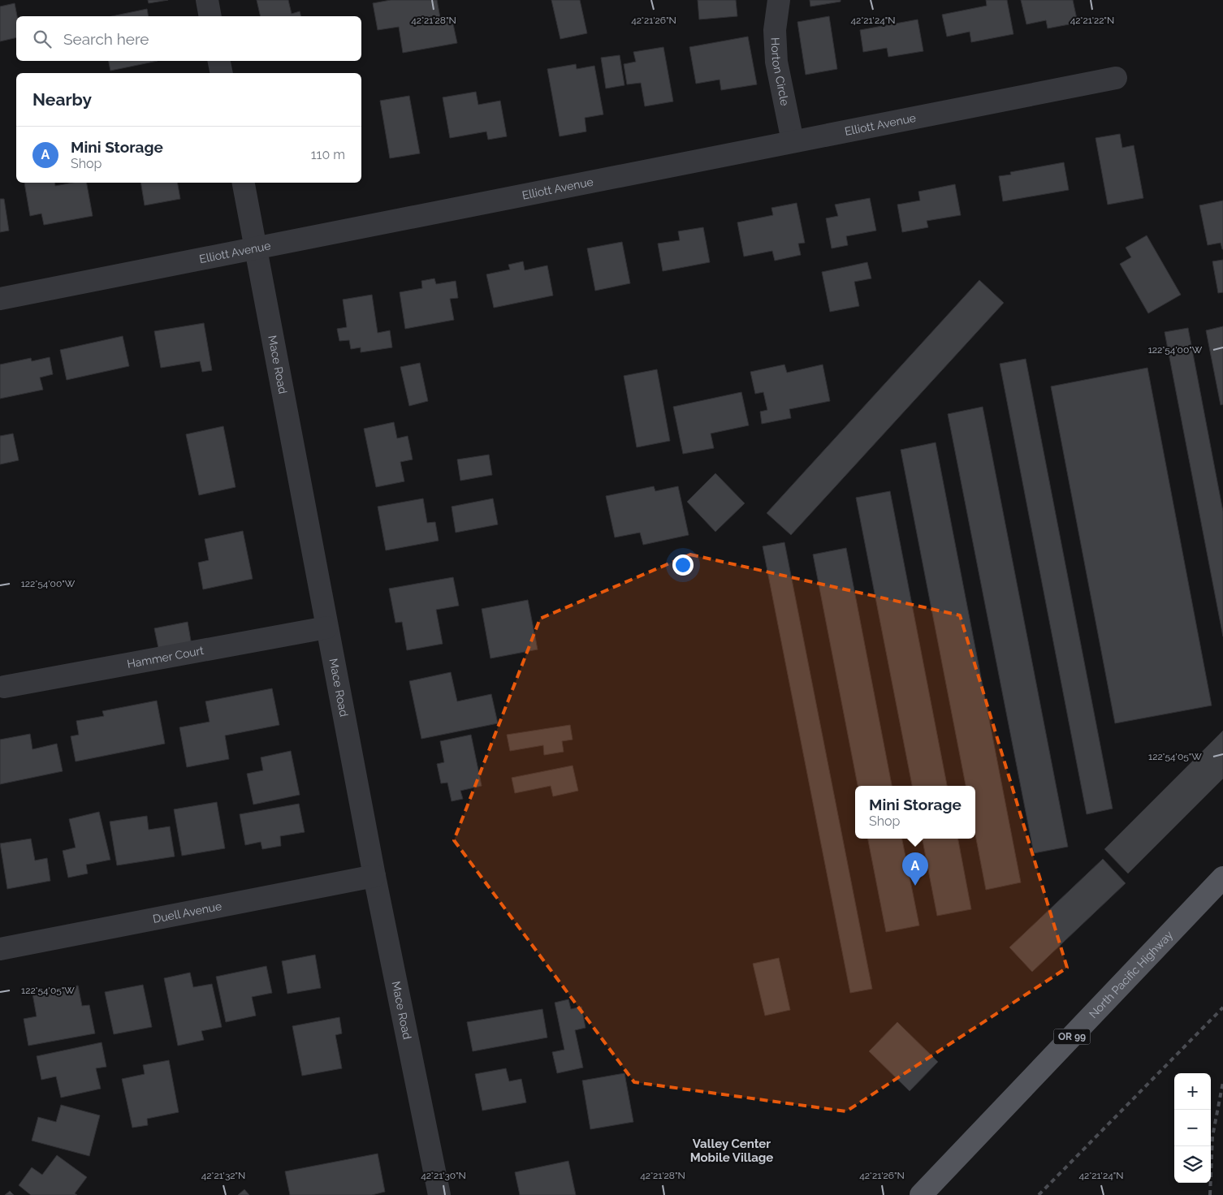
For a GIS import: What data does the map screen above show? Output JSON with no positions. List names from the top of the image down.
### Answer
{
  "streets": {
    "main road": ["North Pacific Highway", "OR 99"],
    "street": [
      "Horton Circle",
      "Elliott Avenue",
      "Mace Road",
      "Hammer Court",
      "Duell Avenue"
    ]
  },
  "crossings": [
    ["Horton Circle", "Elliott Avenue"],
    ["Elliott Avenue", "Mace Road"],
    ["Mace Road", "Hammer Court"],
    ["Mace Road", "Duell Avenue"]
  ],
  "districts": ["Valley Center Mobile Village"],
  "page": {
    "search": "Search here",
    "heading": "Nearby",
    "list": [
      {
        "mark": "A",
        "name": "Mini Storage",
        "note": "Shop",
        "value": "110 m"
      }
    ],
    "popup": ["Mini Storage", "Shop"],
    "pins": "A",
    "map_buttons": ["+", "−"]
  },
  "coordinates": [
    "42°21'22\"N",
    "42°21'28\"N",
    "42°21'26\"N",
    "42°21'24\"N",
    "122°54'00\"W",
    "122°54'05\"W",
    "42°21'32\"N",
    "42°21'30\"N"
  ]
}
